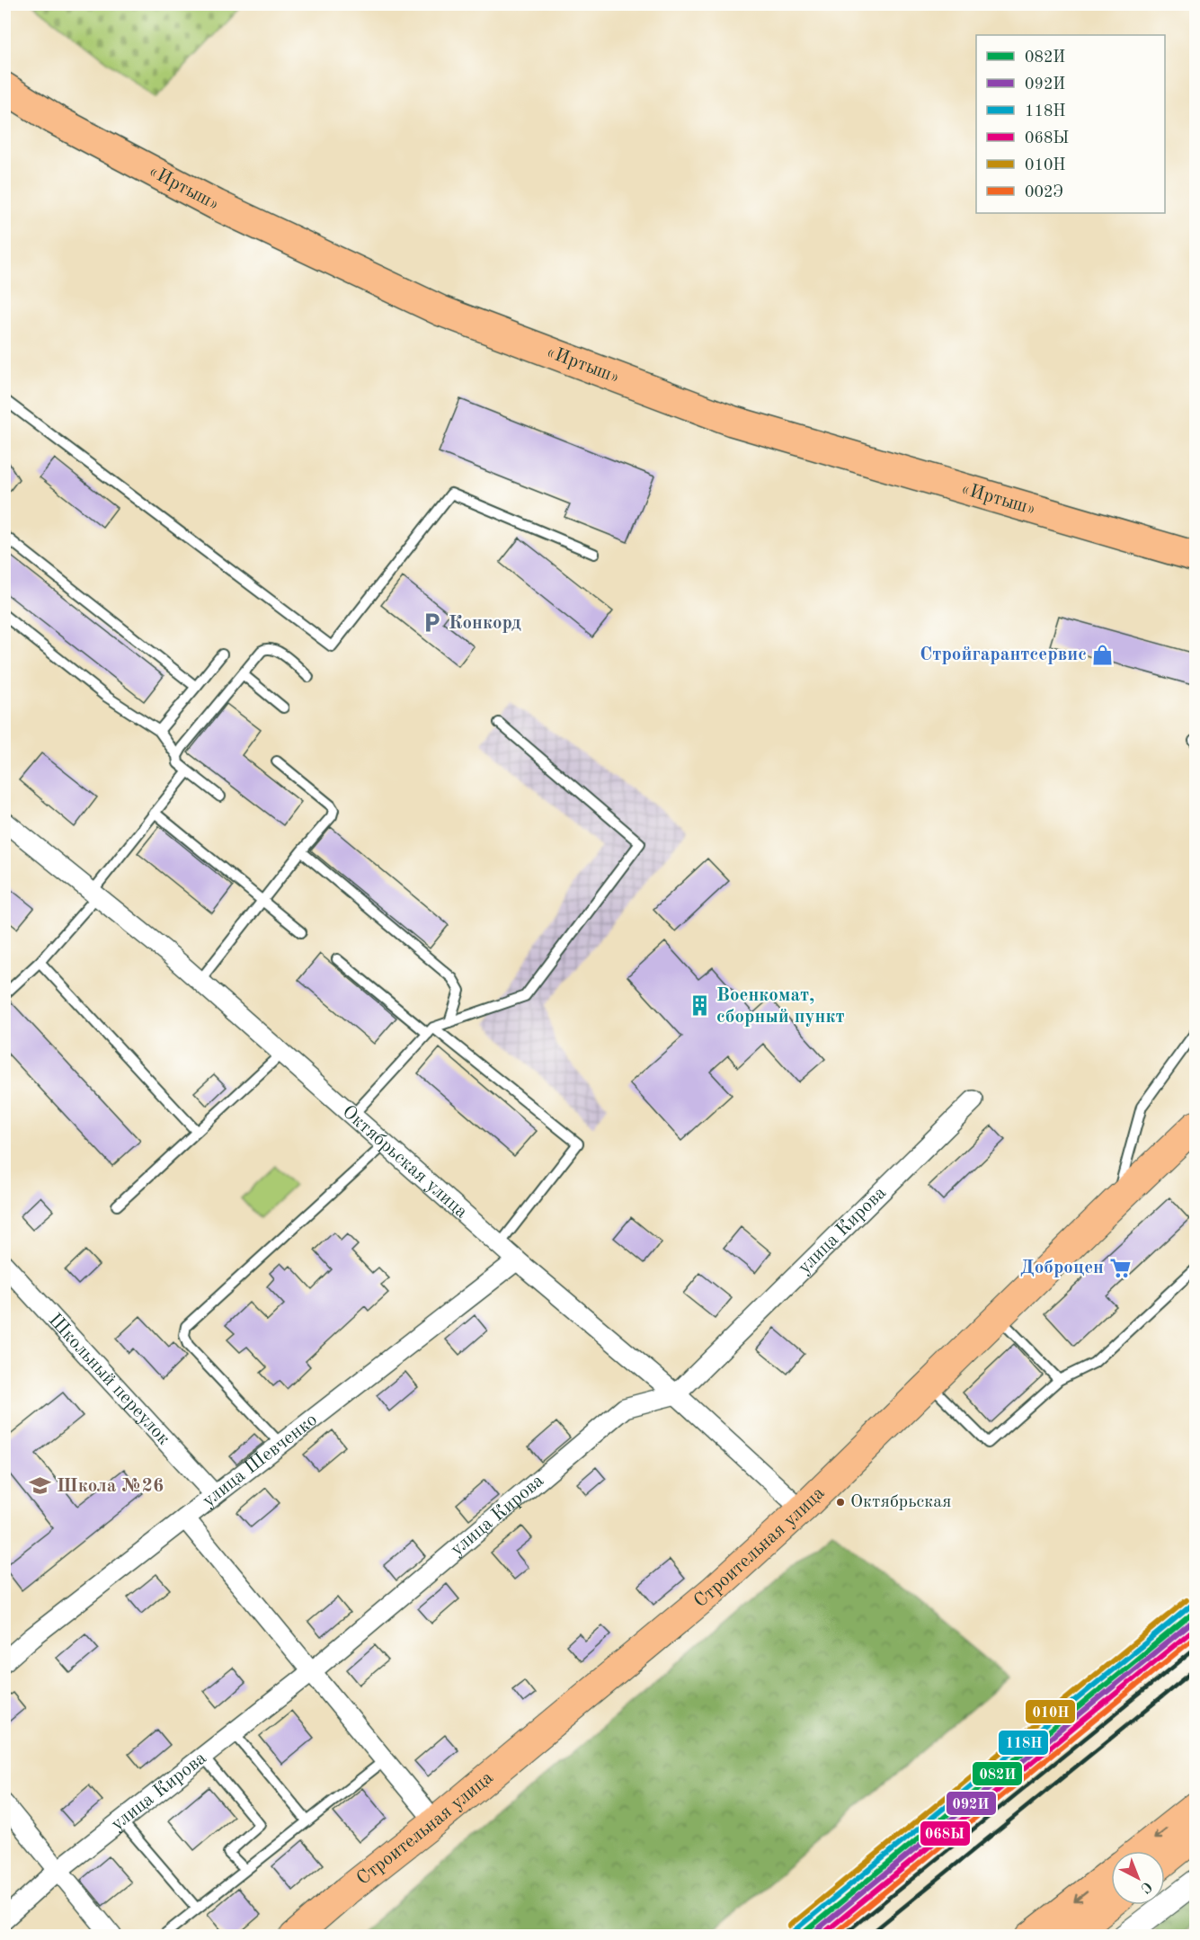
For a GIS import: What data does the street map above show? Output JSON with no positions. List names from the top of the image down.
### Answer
{
  "streets": {
    "highway": ["«Иртыш»"],
    "main road": ["Строительная улица"],
    "street": [
      "Октябрьская улица",
      "улица Кирова",
      "Школьный переулок",
      "улица Шевченко"
    ]
  },
  "crossings": [
    ["Октябрьская улица", "улица Кирова"],
    ["Октябрьская улица", "улица Шевченко"],
    ["Октябрьская улица", "Строительная улица"],
    ["Школьный переулок", "улица Шевченко"]
  ],
  "places": {
    "parking": ["Конкорд"],
    "shop": ["Стройгарантсервис"],
    "building": ["Военкомат, сборный пункт"],
    "supermarket": ["Доброцен"],
    "school or university": ["Школа №26"],
    "other": ["Октябрьская"]
  },
  "lines": [
    "transit line 010Н",
    "transit line 118Н",
    "transit line 082И",
    "transit line 092И",
    "transit line 068Ы",
    "transit line 002Э"
  ],
  "legend": [
    "082И",
    "092И",
    "118Н",
    "068Ы",
    "010Н",
    "002Э"
  ],
  "north": "bottom right"
}
